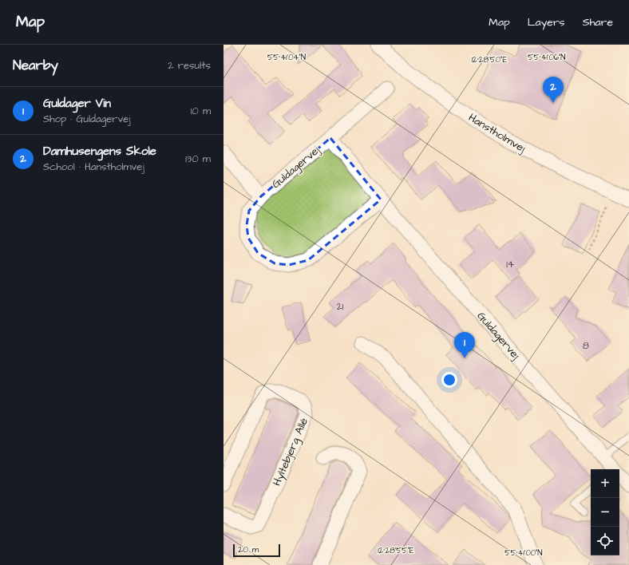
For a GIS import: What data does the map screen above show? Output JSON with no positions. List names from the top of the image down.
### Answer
{
  "streets": {
    "street": ["Hanstholmvej", "Guldagervej", "Hyltebjerg Allé"]
  },
  "house_numbers": ["14", "21", "8"],
  "scale_bar": "20 m",
  "page": {
    "header": "Map",
    "nav": ["Map", "Layers", "Share"],
    "heading": ["Nearby", "2 results"],
    "pins": ["2", "1"],
    "list": [
      {
        "mark": "1",
        "name": "Guldager Vin",
        "note": "Shop · Guldagervej",
        "value": "10 m"
      },
      {
        "mark": "2",
        "name": "Damhusengens Skole",
        "note": "School · Hanstholmvej",
        "value": "130 m"
      }
    ],
    "map_buttons": ["+", "−"],
    "scale": "20 m"
  },
  "coordinates": [
    "55°41'04\"N",
    "55°41'06\"N",
    "12°28'50\"E",
    "12°28'55\"E",
    "55°41'00\"N"
  ]
}
